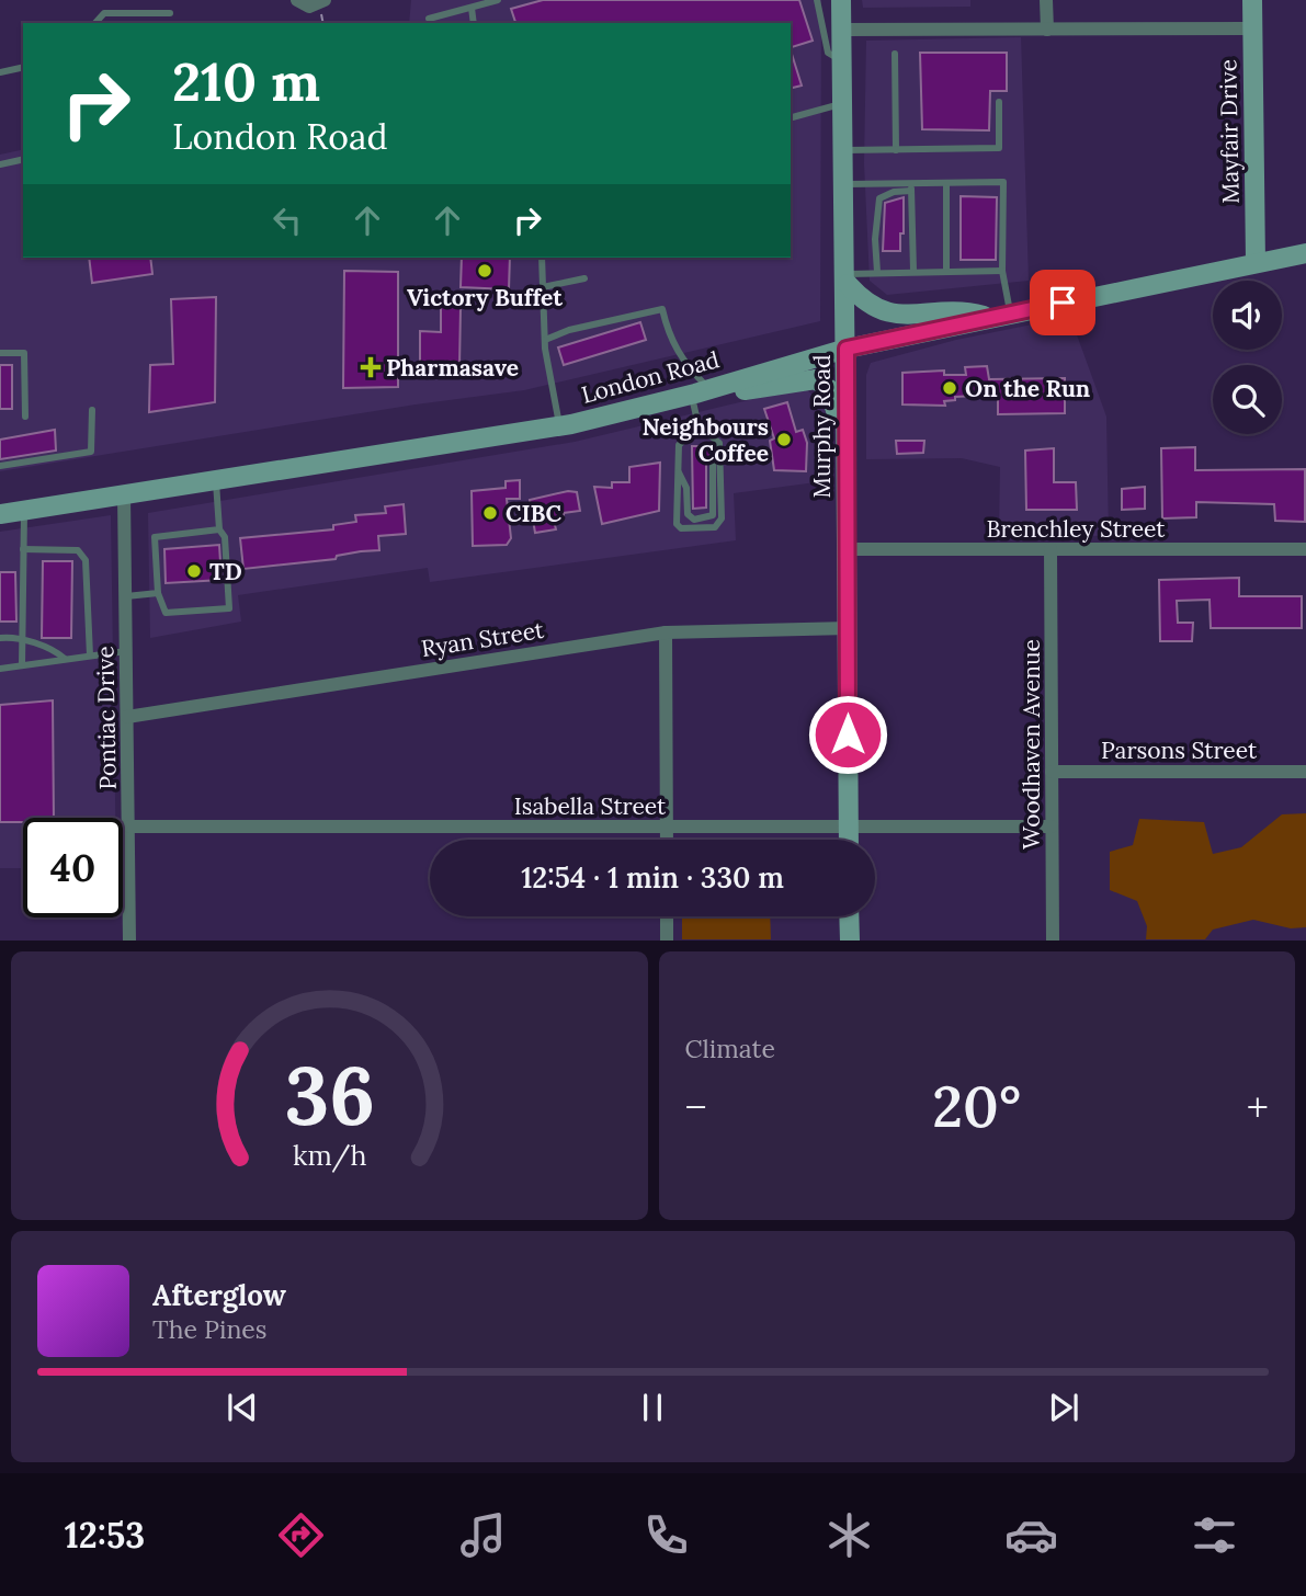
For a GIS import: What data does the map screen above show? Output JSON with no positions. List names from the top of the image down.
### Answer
{
  "streets": {
    "main road": ["Mayfair Drive", "London Road", "Murphy Road"],
    "street": [
      "Brenchley Street",
      "Ryan Street",
      "Pontiac Drive",
      "Woodhaven Avenue",
      "Parsons Street",
      "Isabella Street"
    ]
  },
  "crossings": [
    ["Mayfair Drive", "London Road"],
    ["London Road", "Murphy Road"],
    ["London Road", "Pontiac Drive"],
    ["Murphy Road", "Brenchley Street"],
    ["Murphy Road", "Ryan Street"],
    ["Murphy Road", "Isabella Street"],
    ["Brenchley Street", "Woodhaven Avenue"],
    ["Ryan Street", "Pontiac Drive"],
    ["Pontiac Drive", "Isabella Street"],
    ["Woodhaven Avenue", "Parsons Street"],
    ["Woodhaven Avenue", "Isabella Street"]
  ],
  "places": {
    "other": [
      "Victory Buffet",
      "On the Run",
      "Neighbours Coffee",
      "CIBC",
      "TD"
    ],
    "health": ["Pharmasave"]
  },
  "page": {
    "turn": ["210 m", "London Road"],
    "limit": "40",
    "trip": "12:54 · 1 min · 330 m",
    "tile": "Climate",
    "heat": ["−", "20°", "+"],
    "song": ["Afterglow", "The Pines"],
    "tabs": "12:53",
    "gauge": ["36", "km/h"]
  }
}
